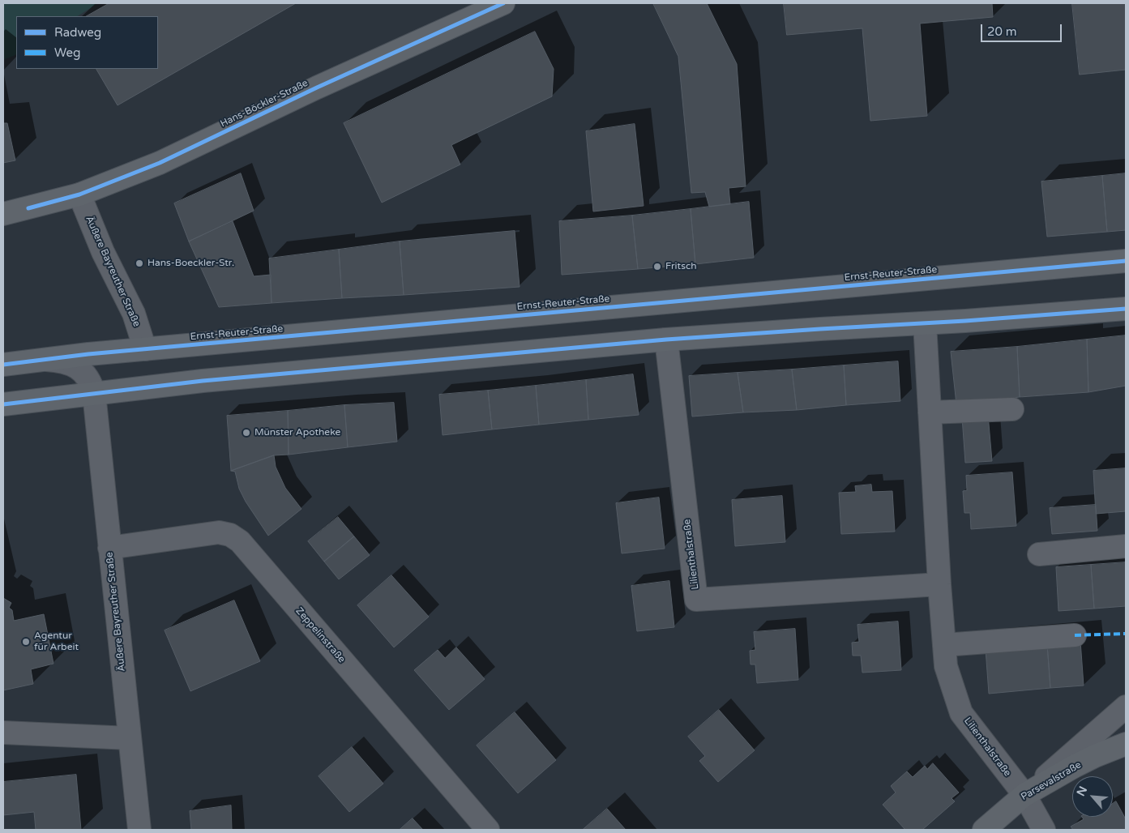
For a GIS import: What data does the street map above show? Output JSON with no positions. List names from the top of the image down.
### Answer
{
  "streets": {
    "main road": ["Hans-Böckler-Straße", "Ernst-Reuter-Straße", "Parsevalstraße"],
    "street": ["Äußere Bayreuther Straße", "Lilienthalstraße", "Zeppelinstraße"]
  },
  "crossings": [
    ["Hans-Böckler-Straße", "Äußere Bayreuther Straße"],
    ["Äußere Bayreuther Straße", "Ernst-Reuter-Straße"],
    ["Äußere Bayreuther Straße", "Zeppelinstraße"],
    ["Lilienthalstraße", "Parsevalstraße"]
  ],
  "places": [
    "Hans-Boeckler-Str.",
    "Fritsch",
    "Münster Apotheke",
    "Agentur für Arbeit"
  ],
  "legend": ["Radweg", "Weg"],
  "scale_bar": "20 m",
  "north": "top left"
}
